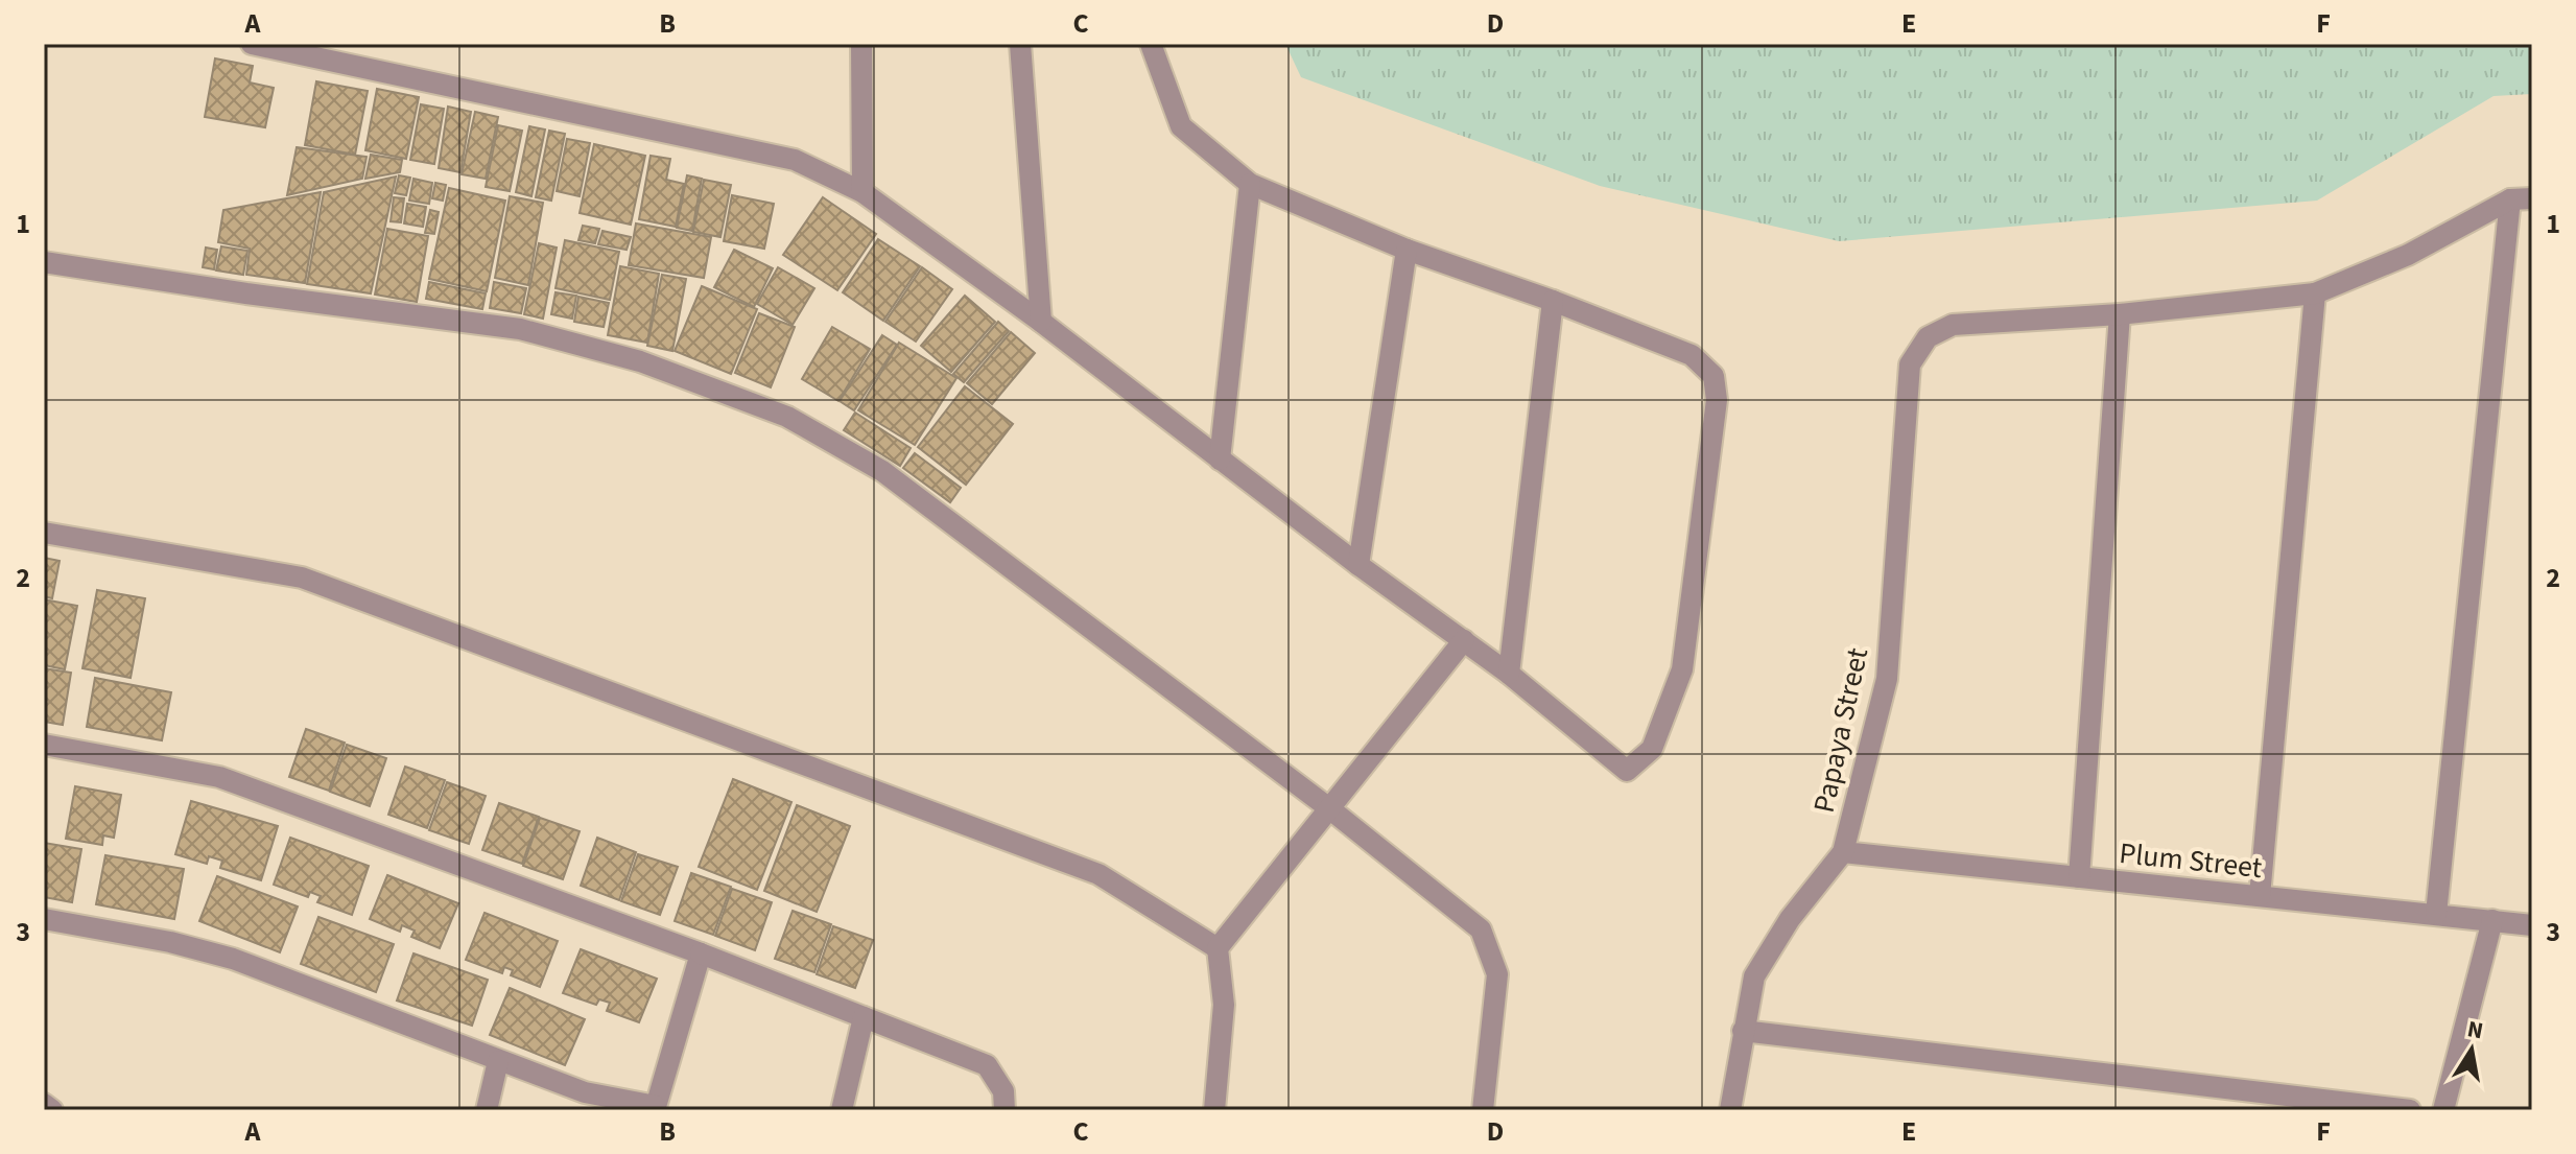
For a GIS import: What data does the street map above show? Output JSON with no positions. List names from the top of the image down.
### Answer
{
  "streets": {
    "street": ["Papaya Street", "Plum Street"]
  },
  "crossings": [
    ["Papaya Street", "Plum Street"]
  ],
  "north": "top",
  "grid": {
    "columns": [
      "A",
      "B",
      "C",
      "D",
      "E",
      "F"
    ],
    "rows": ["1", "2", "3"]
  }
}
